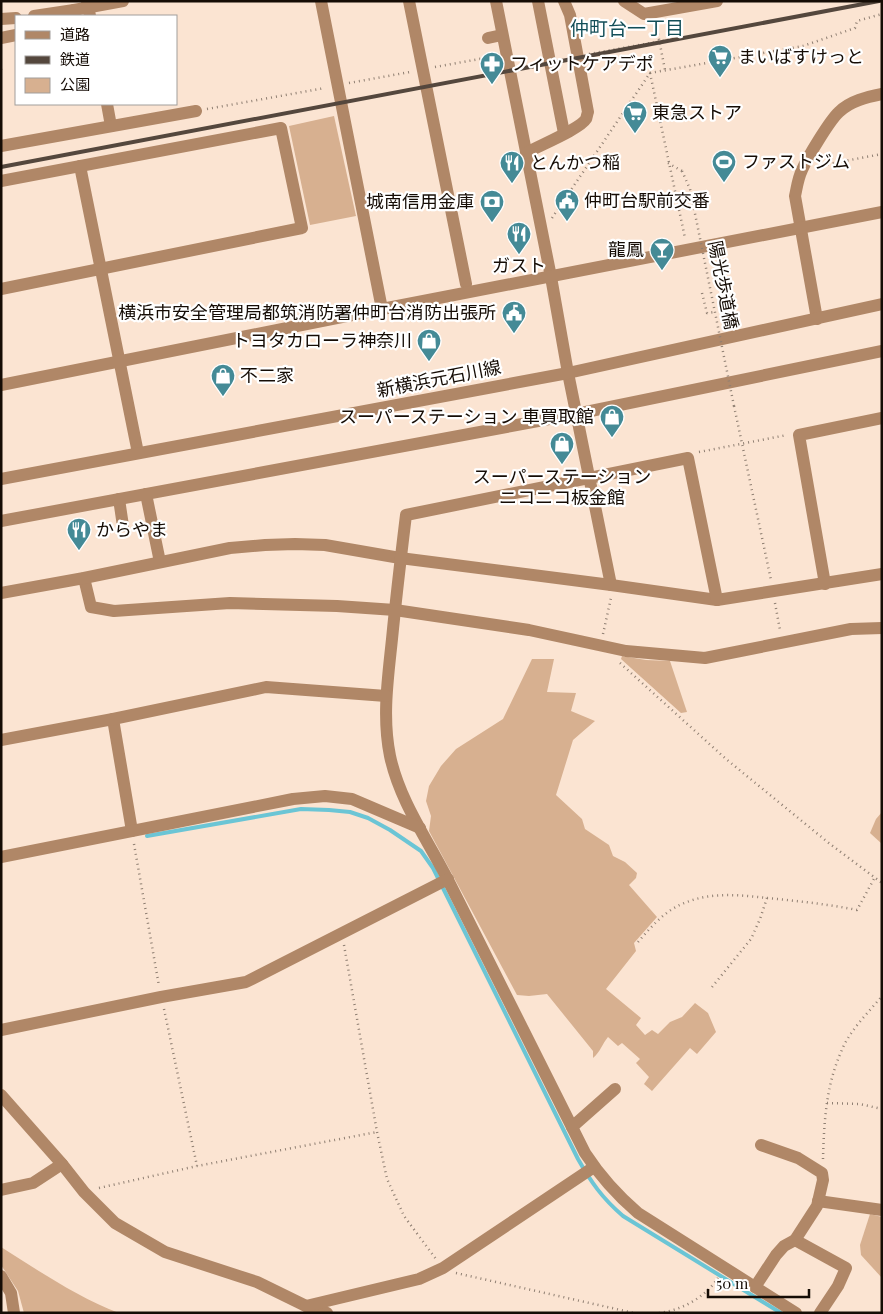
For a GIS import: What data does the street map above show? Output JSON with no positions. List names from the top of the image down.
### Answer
{
  "streets": {
    "street": ["新横浜元石川線"],
    "path": ["陽光歩道橋"]
  },
  "districts": ["仲町台一丁目"],
  "places": {
    "supermarket": ["まいばすけっと", "東急ストア"],
    "pharmacy": ["フィットケアデポ"],
    "sports": ["ファストジム"],
    "restaurant": ["とんかつ稲", "ガスト", "からやま"],
    "public building": ["仲町台駅前交番", "横浜市安全管理局都筑消防署仲町台消防出張所"],
    "bank": ["城南信用金庫"],
    "bar": ["龍鳳"],
    "shop": [
      "トヨタカローラ神奈川",
      "不二家",
      "スーパーステーション 車買取館",
      "スーパーステーション ニコニコ板金館"
    ]
  },
  "legend": ["道路", "鉄道", "公園"],
  "scale_bar": "50 m"
}
